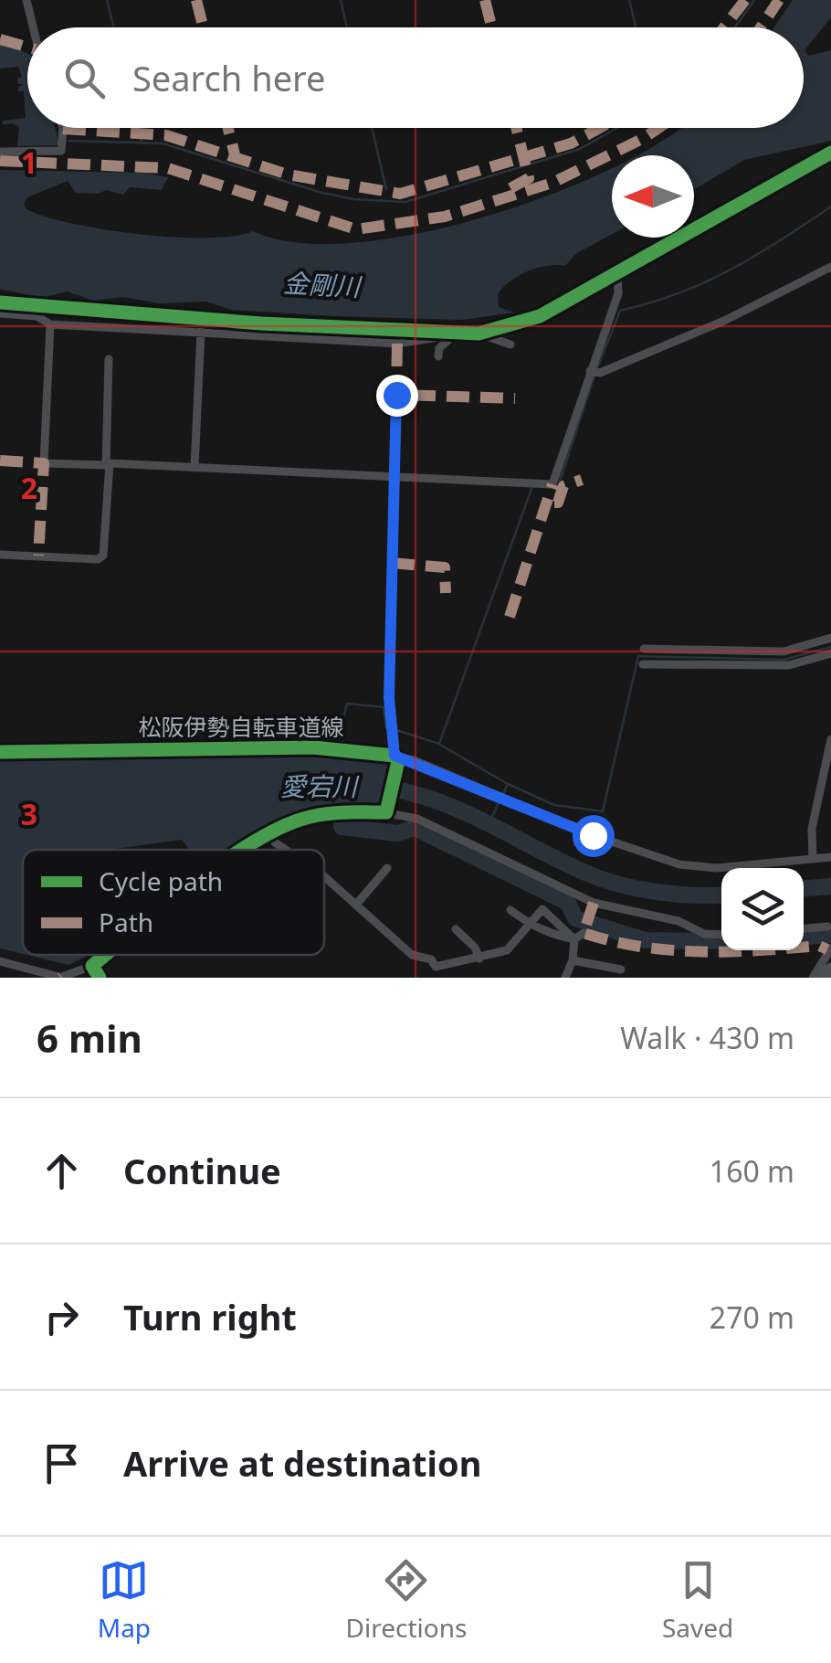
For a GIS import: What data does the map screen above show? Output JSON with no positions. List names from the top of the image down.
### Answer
{
  "streets": {
    "street": ["松阪伊勢自転車道線"]
  },
  "water": ["金剛川", "愛宕川"],
  "legend": ["Cycle path", "Path"],
  "north": "left",
  "page": {
    "search": "Search here",
    "heading": ["6 min", "Walk · 430 m"],
    "list": [
      ["Continue", "160 m"],
      ["Turn right", "270 m"],
      "Arrive at destination"
    ],
    "nav": ["Map", "Directions", "Saved"]
  },
  "grid": {
    "rows": ["1", "2", "3"]
  }
}
